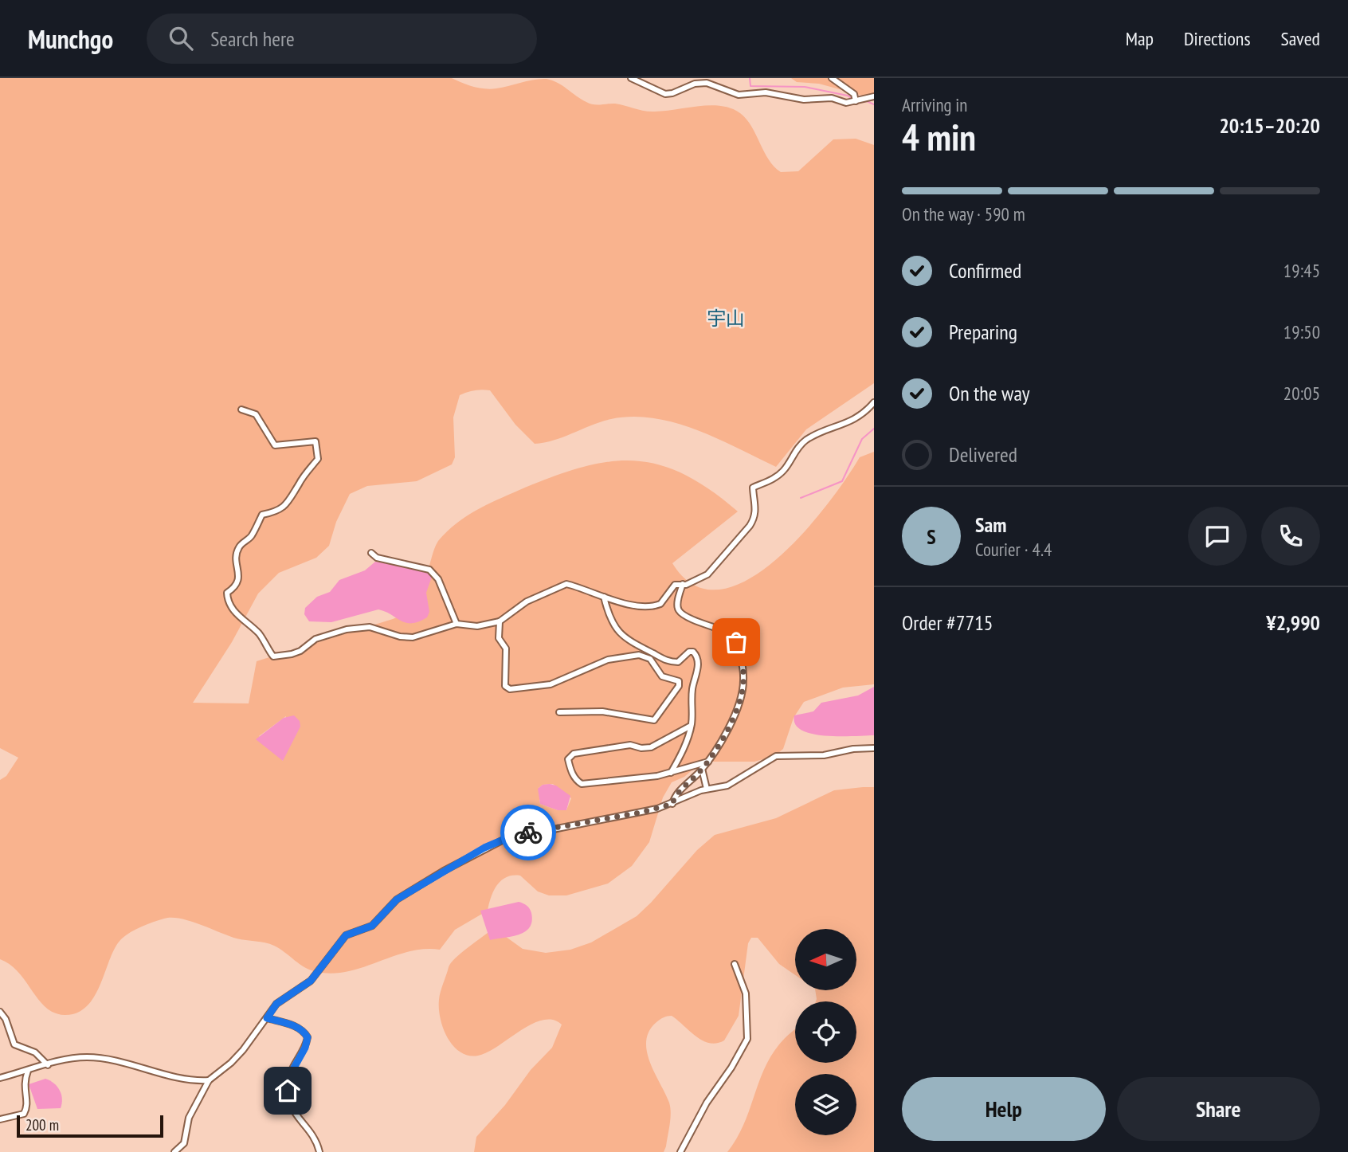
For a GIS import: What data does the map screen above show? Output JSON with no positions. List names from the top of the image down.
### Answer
{
  "districts": ["宇山"],
  "scale_bar": "200 m",
  "north": "left",
  "page": {
    "header": "Munchgo",
    "search": "Search here",
    "nav": ["Map", "Directions", "Saved"],
    "heading": ["4 min", "Arriving in", "20:15–20:20"],
    "panel": [
      "Sam",
      "Courier · 4.4",
      "Order #7715",
      "¥2,990"
    ],
    "bar": "On the way · 590 m",
    "list": [
      ["Confirmed", "19:45"],
      ["Preparing", "19:50"],
      ["On the way", "20:05"],
      "Delivered"
    ],
    "round": "S",
    "buttons": ["Help", "Share"],
    "scale": "200 m"
  }
}
